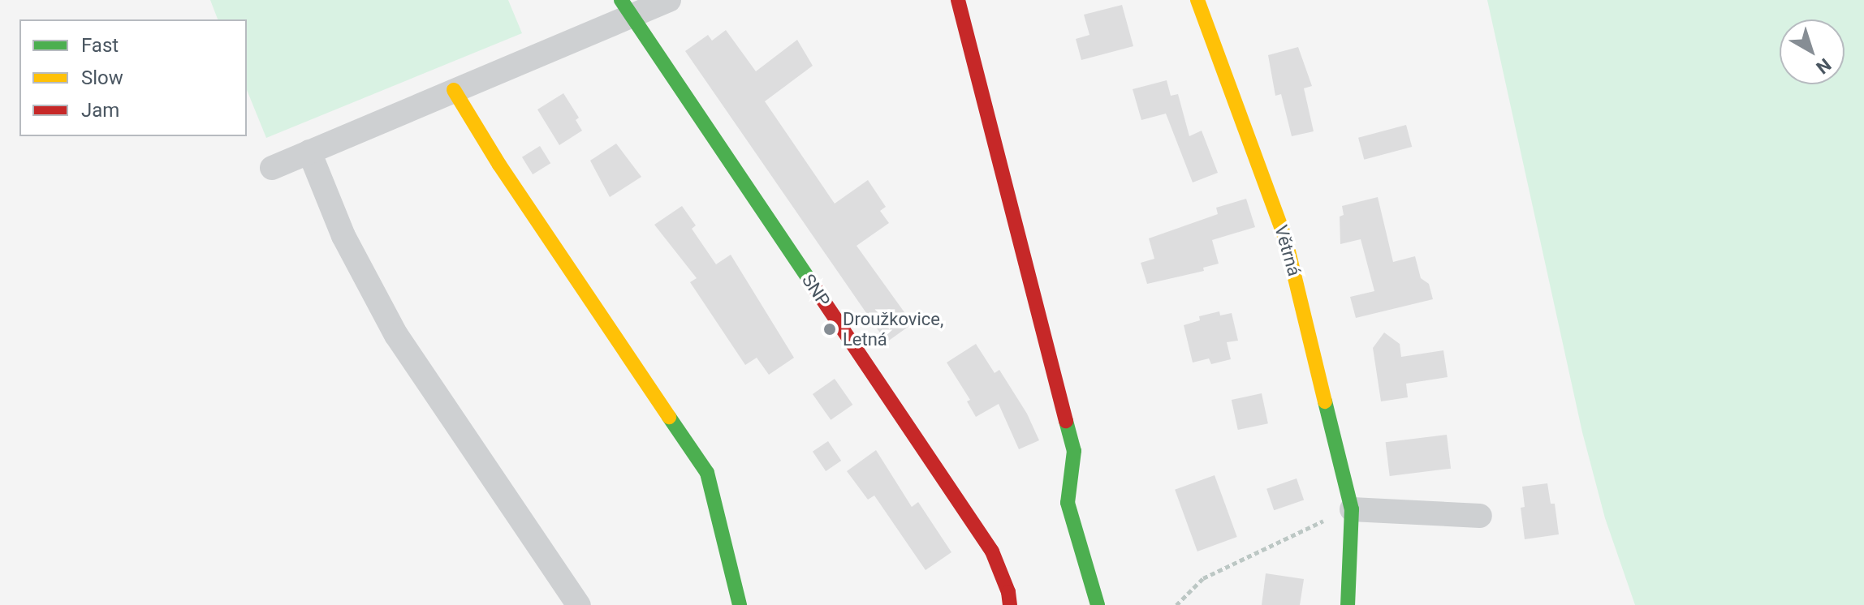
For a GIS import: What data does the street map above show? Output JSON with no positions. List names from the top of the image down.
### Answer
{
  "streets": {
    "street": ["Větrná", "SNP"]
  },
  "places": ["Droužkovice, Letná"],
  "legend": ["Fast", "Slow", "Jam"],
  "north": "bottom right"
}
